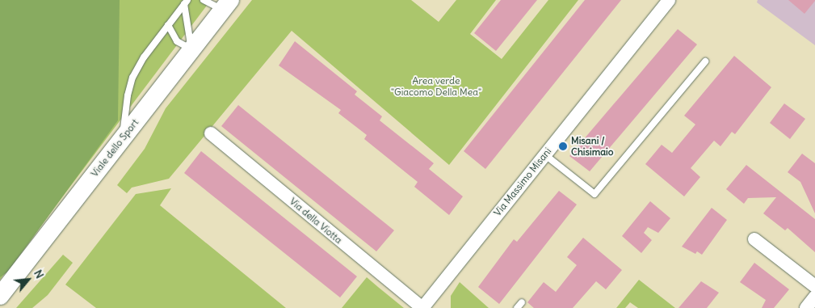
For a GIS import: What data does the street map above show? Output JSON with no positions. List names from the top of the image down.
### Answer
{
  "streets": {
    "street": ["Viale dello Sport", "Via Massimo Misani", "Via della Viotta"]
  },
  "crossings": [
    ["Via Massimo Misani", "Via della Viotta"]
  ],
  "parks": ["Area verde \"Giacomo Della Mea\""],
  "places": ["Misani / Chisimaio"],
  "north": "top right"
}
